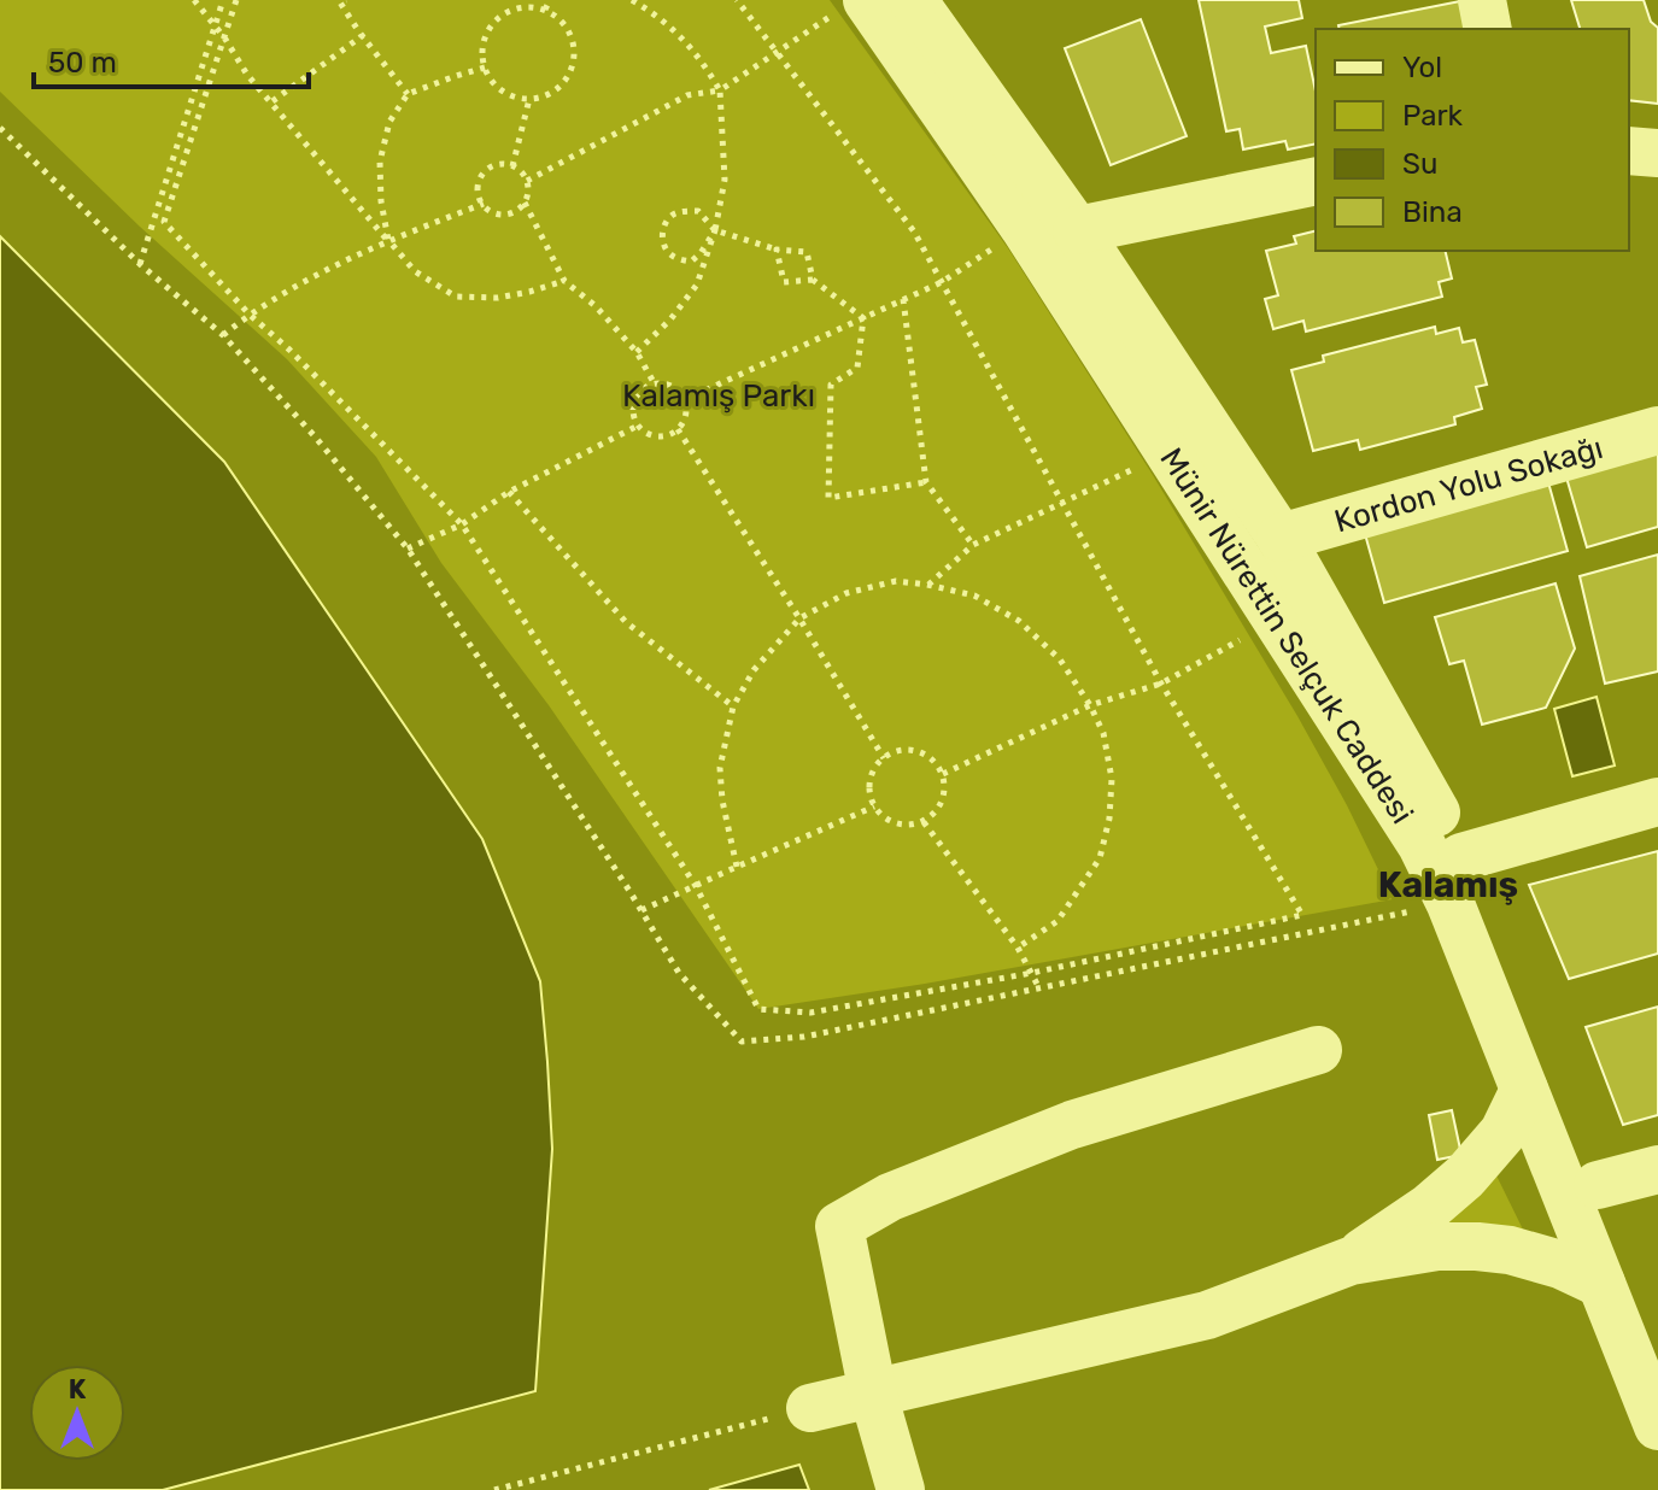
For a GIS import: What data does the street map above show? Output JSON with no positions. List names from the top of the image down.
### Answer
{
  "streets": {
    "street": ["Kordon Yolu Sokağı", "Münir Nürettin Selçuk Caddesi"]
  },
  "crossings": [
    ["Kordon Yolu Sokağı", "Münir Nürettin Selçuk Caddesi"]
  ],
  "districts": ["Kalamış"],
  "parks": ["Kalamış Parkı"],
  "legend": [
    "Yol",
    "Park",
    "Su",
    "Bina"
  ],
  "scale_bar": "50 m",
  "north": "top"
}
